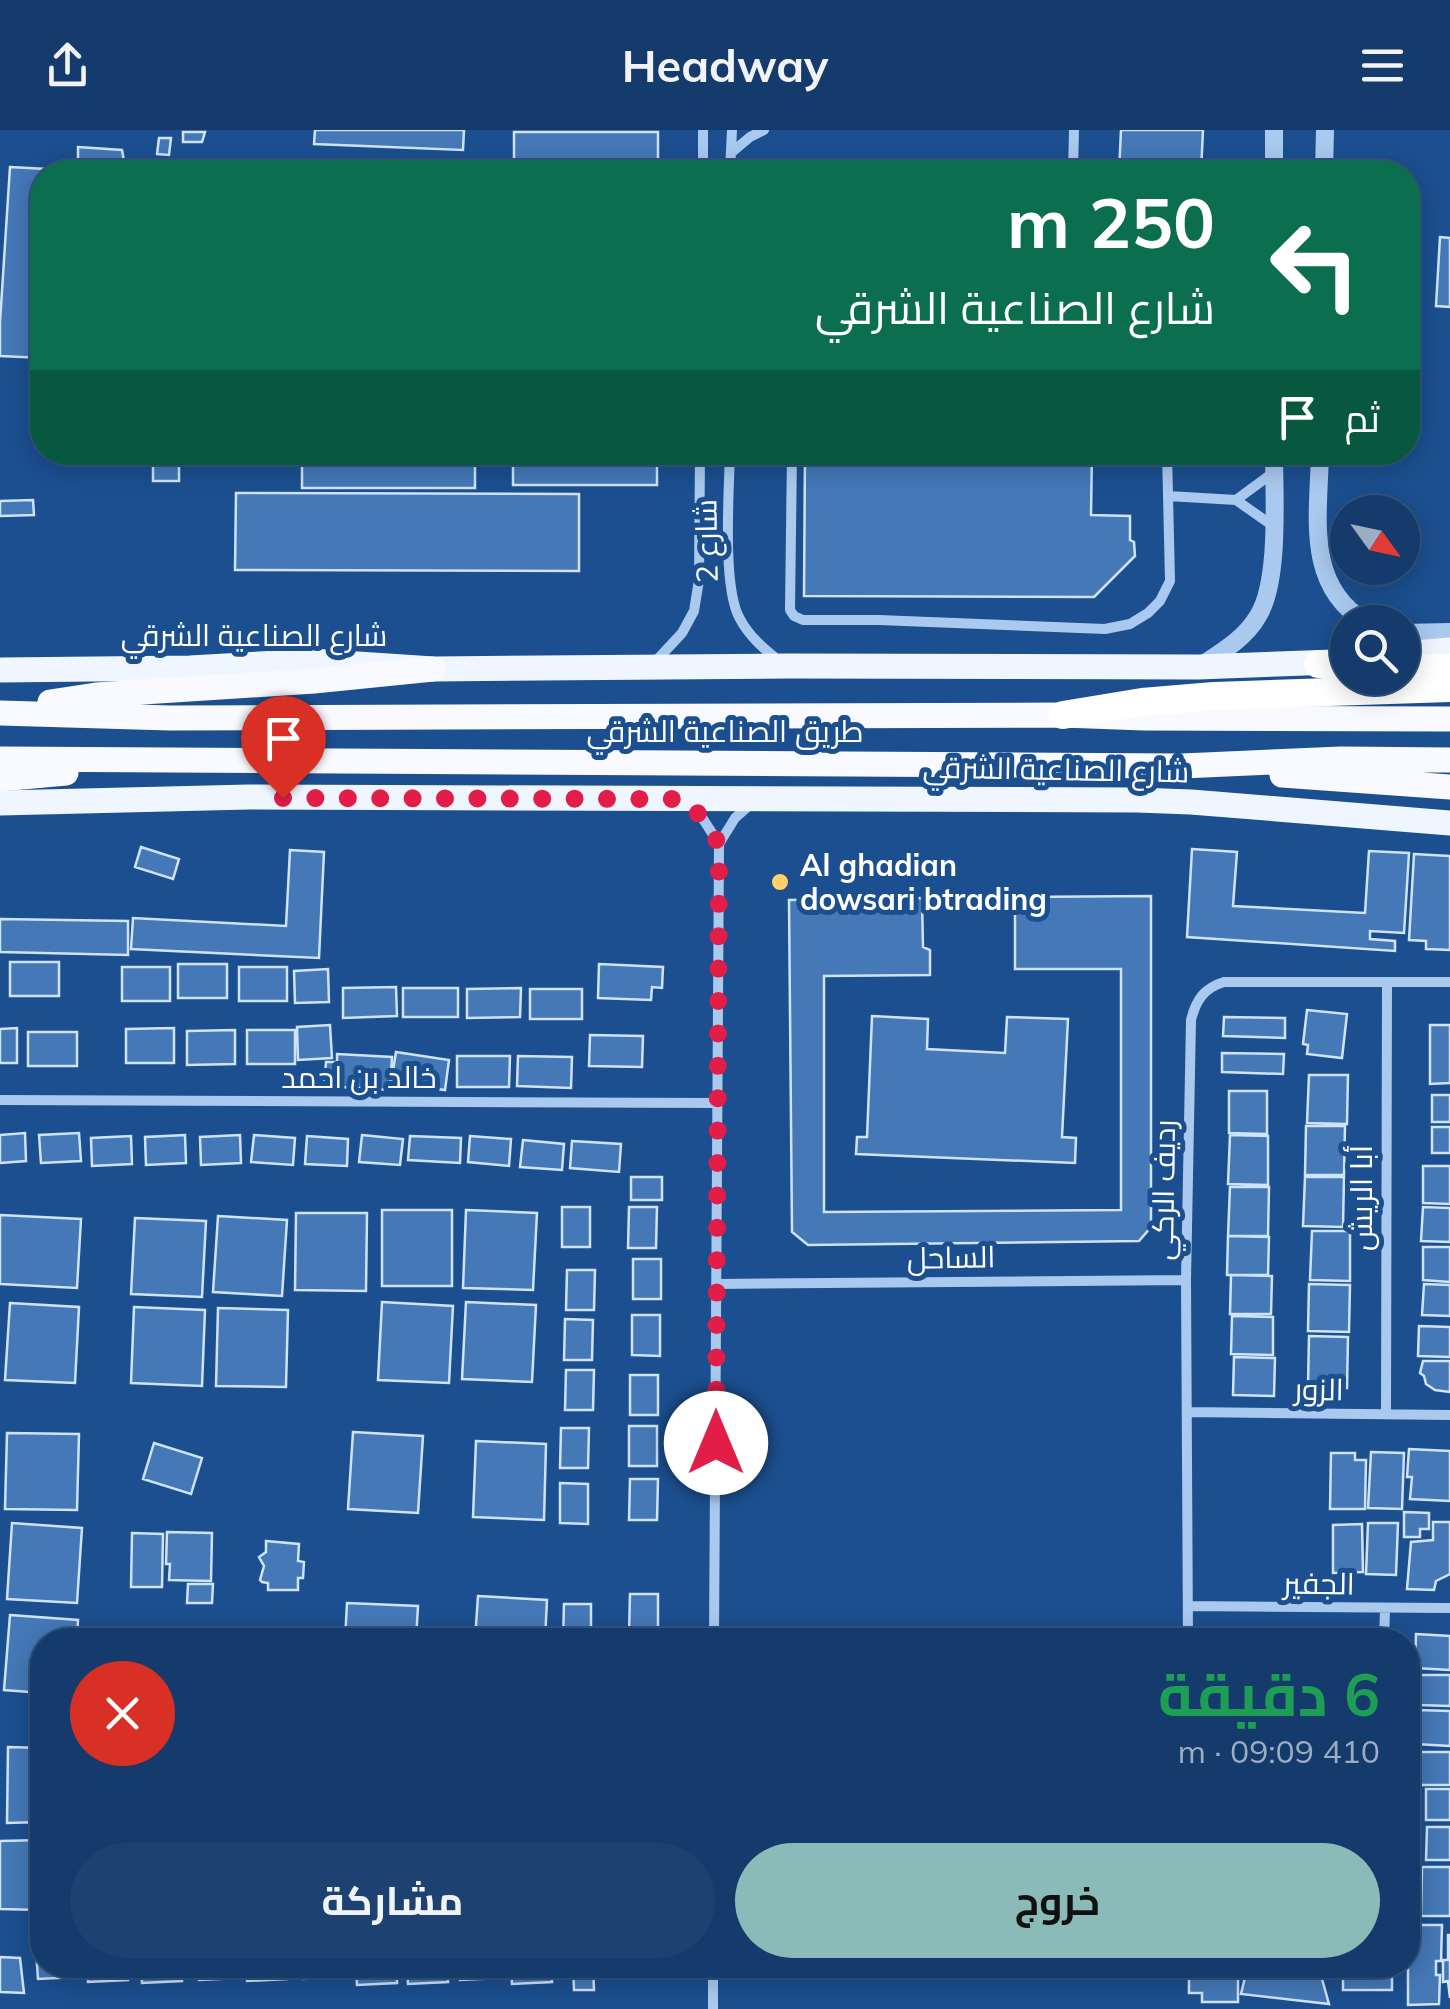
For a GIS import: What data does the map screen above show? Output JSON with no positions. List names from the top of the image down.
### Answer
{
  "streets": {
    "highway": ["طريق الصناعية الشرقي"],
    "main road": ["شارع الصناعية الشرقي"],
    "street": [
      "شارع 2",
      "خالد بن احمد",
      "رديف الركي",
      "أبا الريش",
      "الساحل",
      "الزور",
      "الجفير"
    ]
  },
  "crossings": [
    ["شارع 2", "شارع الصناعية الشرقي"],
    ["رديف الركي", "أبا الريش"],
    ["رديف الركي", "الساحل"],
    ["رديف الركي", "الزور"],
    ["رديف الركي", "الجفير"],
    ["أبا الريش", "الزور"]
  ],
  "places": ["Al ghadian dowsari btrading"],
  "north": "bottom right",
  "page": {
    "header": "Headway",
    "turn": ["250 m", "شارع الصناعية الشرقي"],
    "then": "ثم",
    "heading": ["6 دقيقة", "410 m · 09:09"],
    "buttons": ["خروج", "مشاركة"]
  }
}
